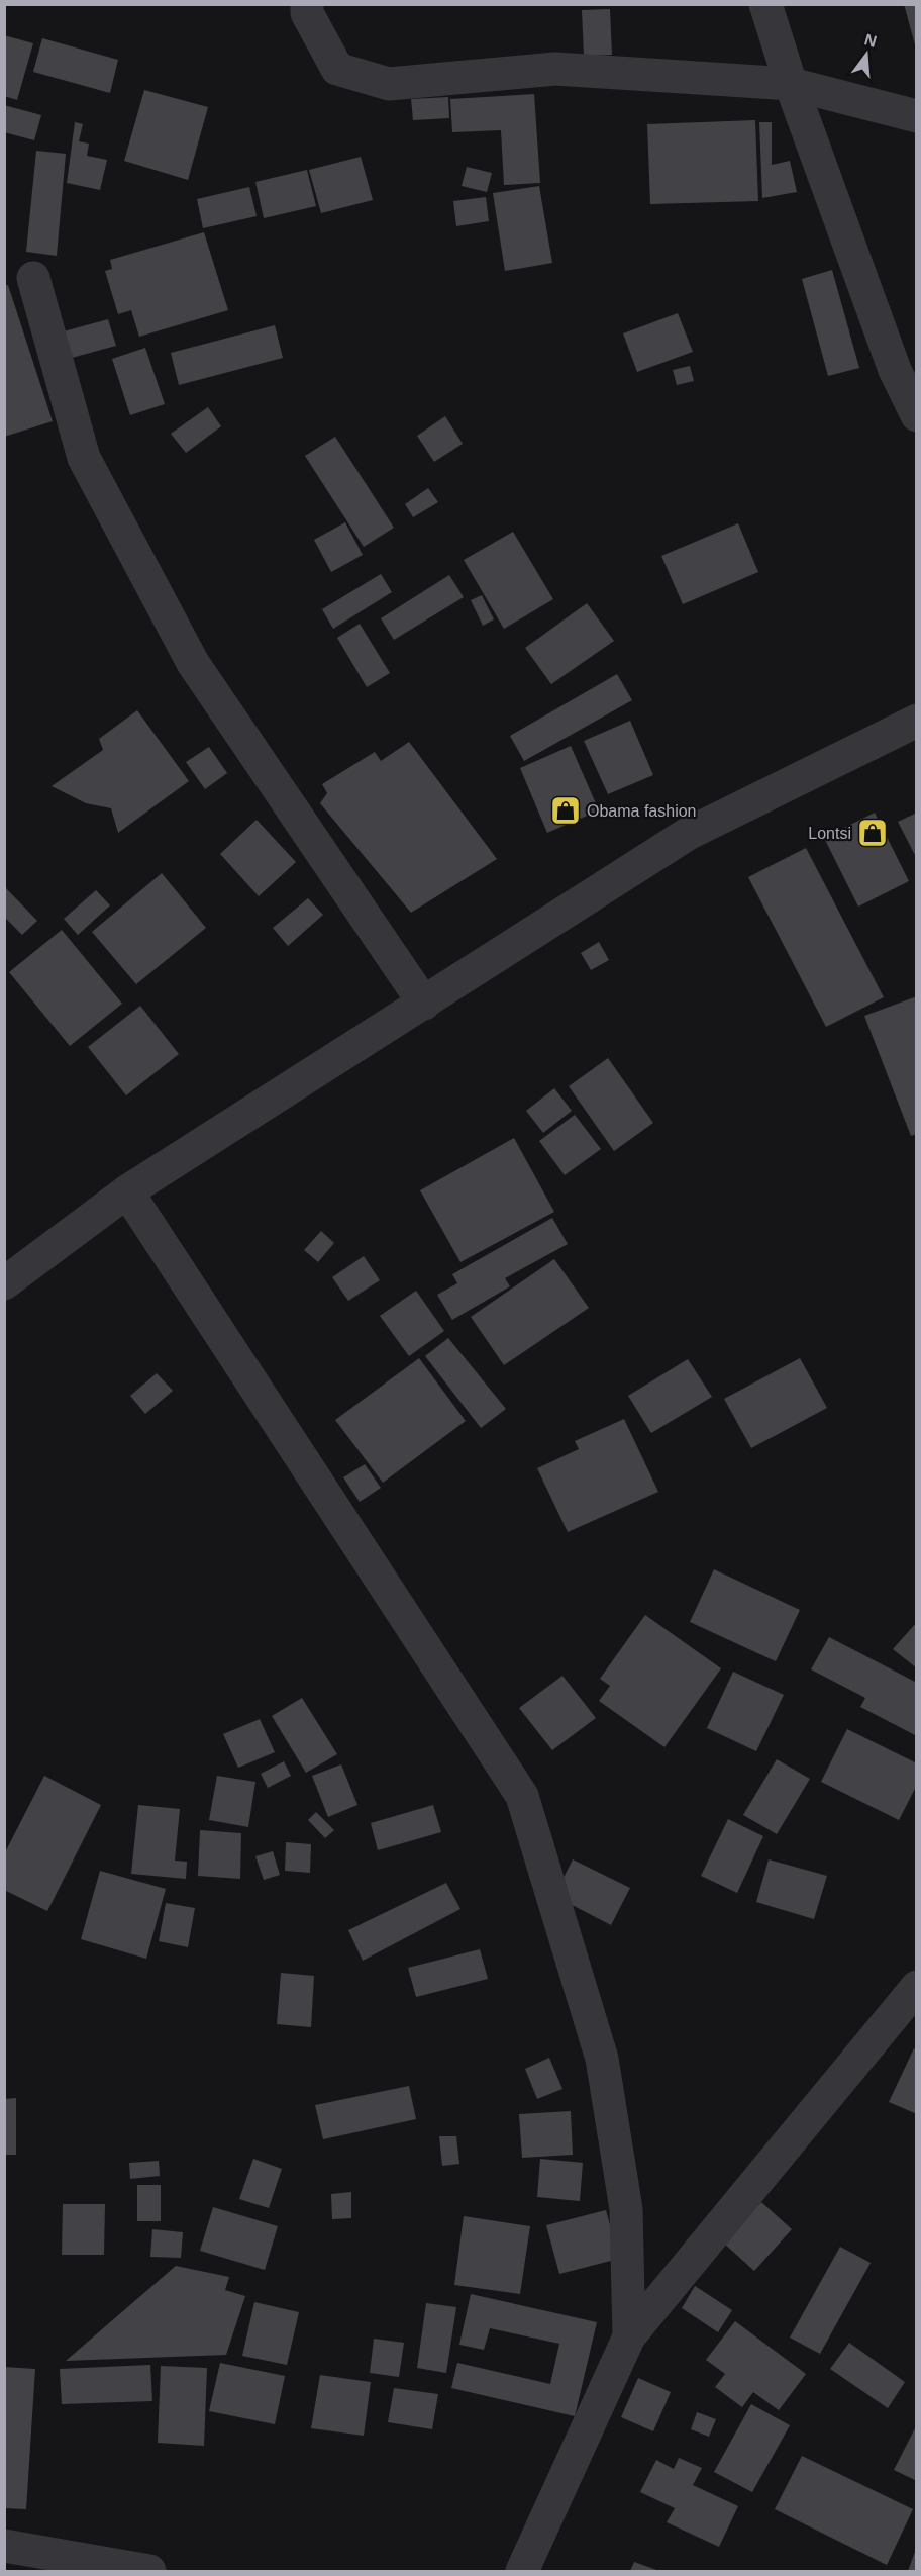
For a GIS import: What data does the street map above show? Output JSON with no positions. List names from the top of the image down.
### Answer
{
  "places": {
    "shop": ["Obama fashion", "Lontsi"]
  },
  "north": "top"
}
